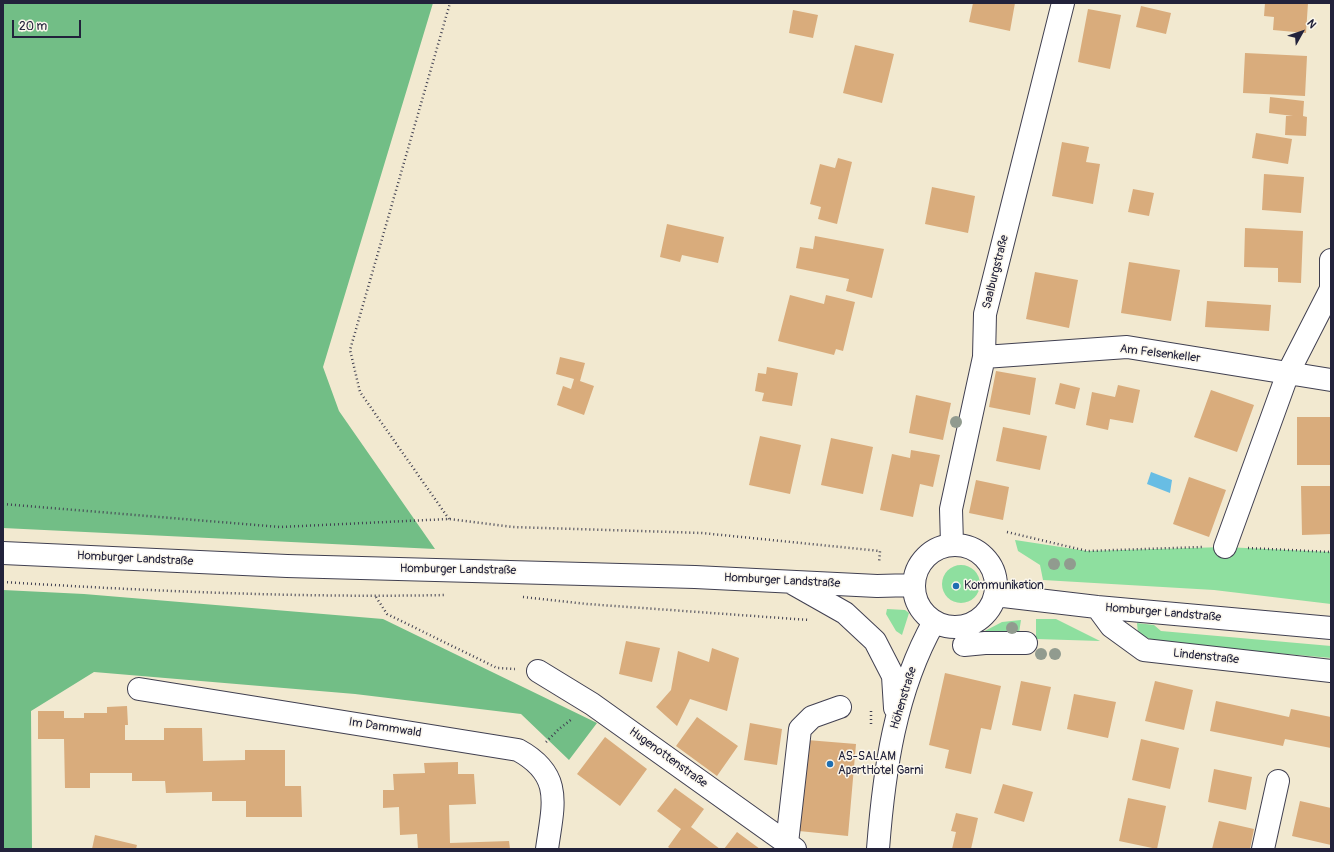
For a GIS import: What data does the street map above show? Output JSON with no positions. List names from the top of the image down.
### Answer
{
  "streets": {
    "street": [
      "Saalburgstraße",
      "Am Felsenkeller",
      "Homburger Landstraße",
      "Lindenstraße",
      "Höhenstraße",
      "Im Dammwald",
      "Hugenottenstraße"
    ]
  },
  "crossings": [
    ["Saalburgstraße", "Am Felsenkeller"],
    ["Saalburgstraße", "Homburger Landstraße"],
    ["Saalburgstraße", "Höhenstraße"],
    ["Homburger Landstraße", "Lindenstraße"],
    ["Homburger Landstraße", "Höhenstraße"]
  ],
  "places": ["Kommunikation", "AS-SALAM ApartHotel Garni"],
  "scale_bar": "20 m",
  "north": "top right"
}
